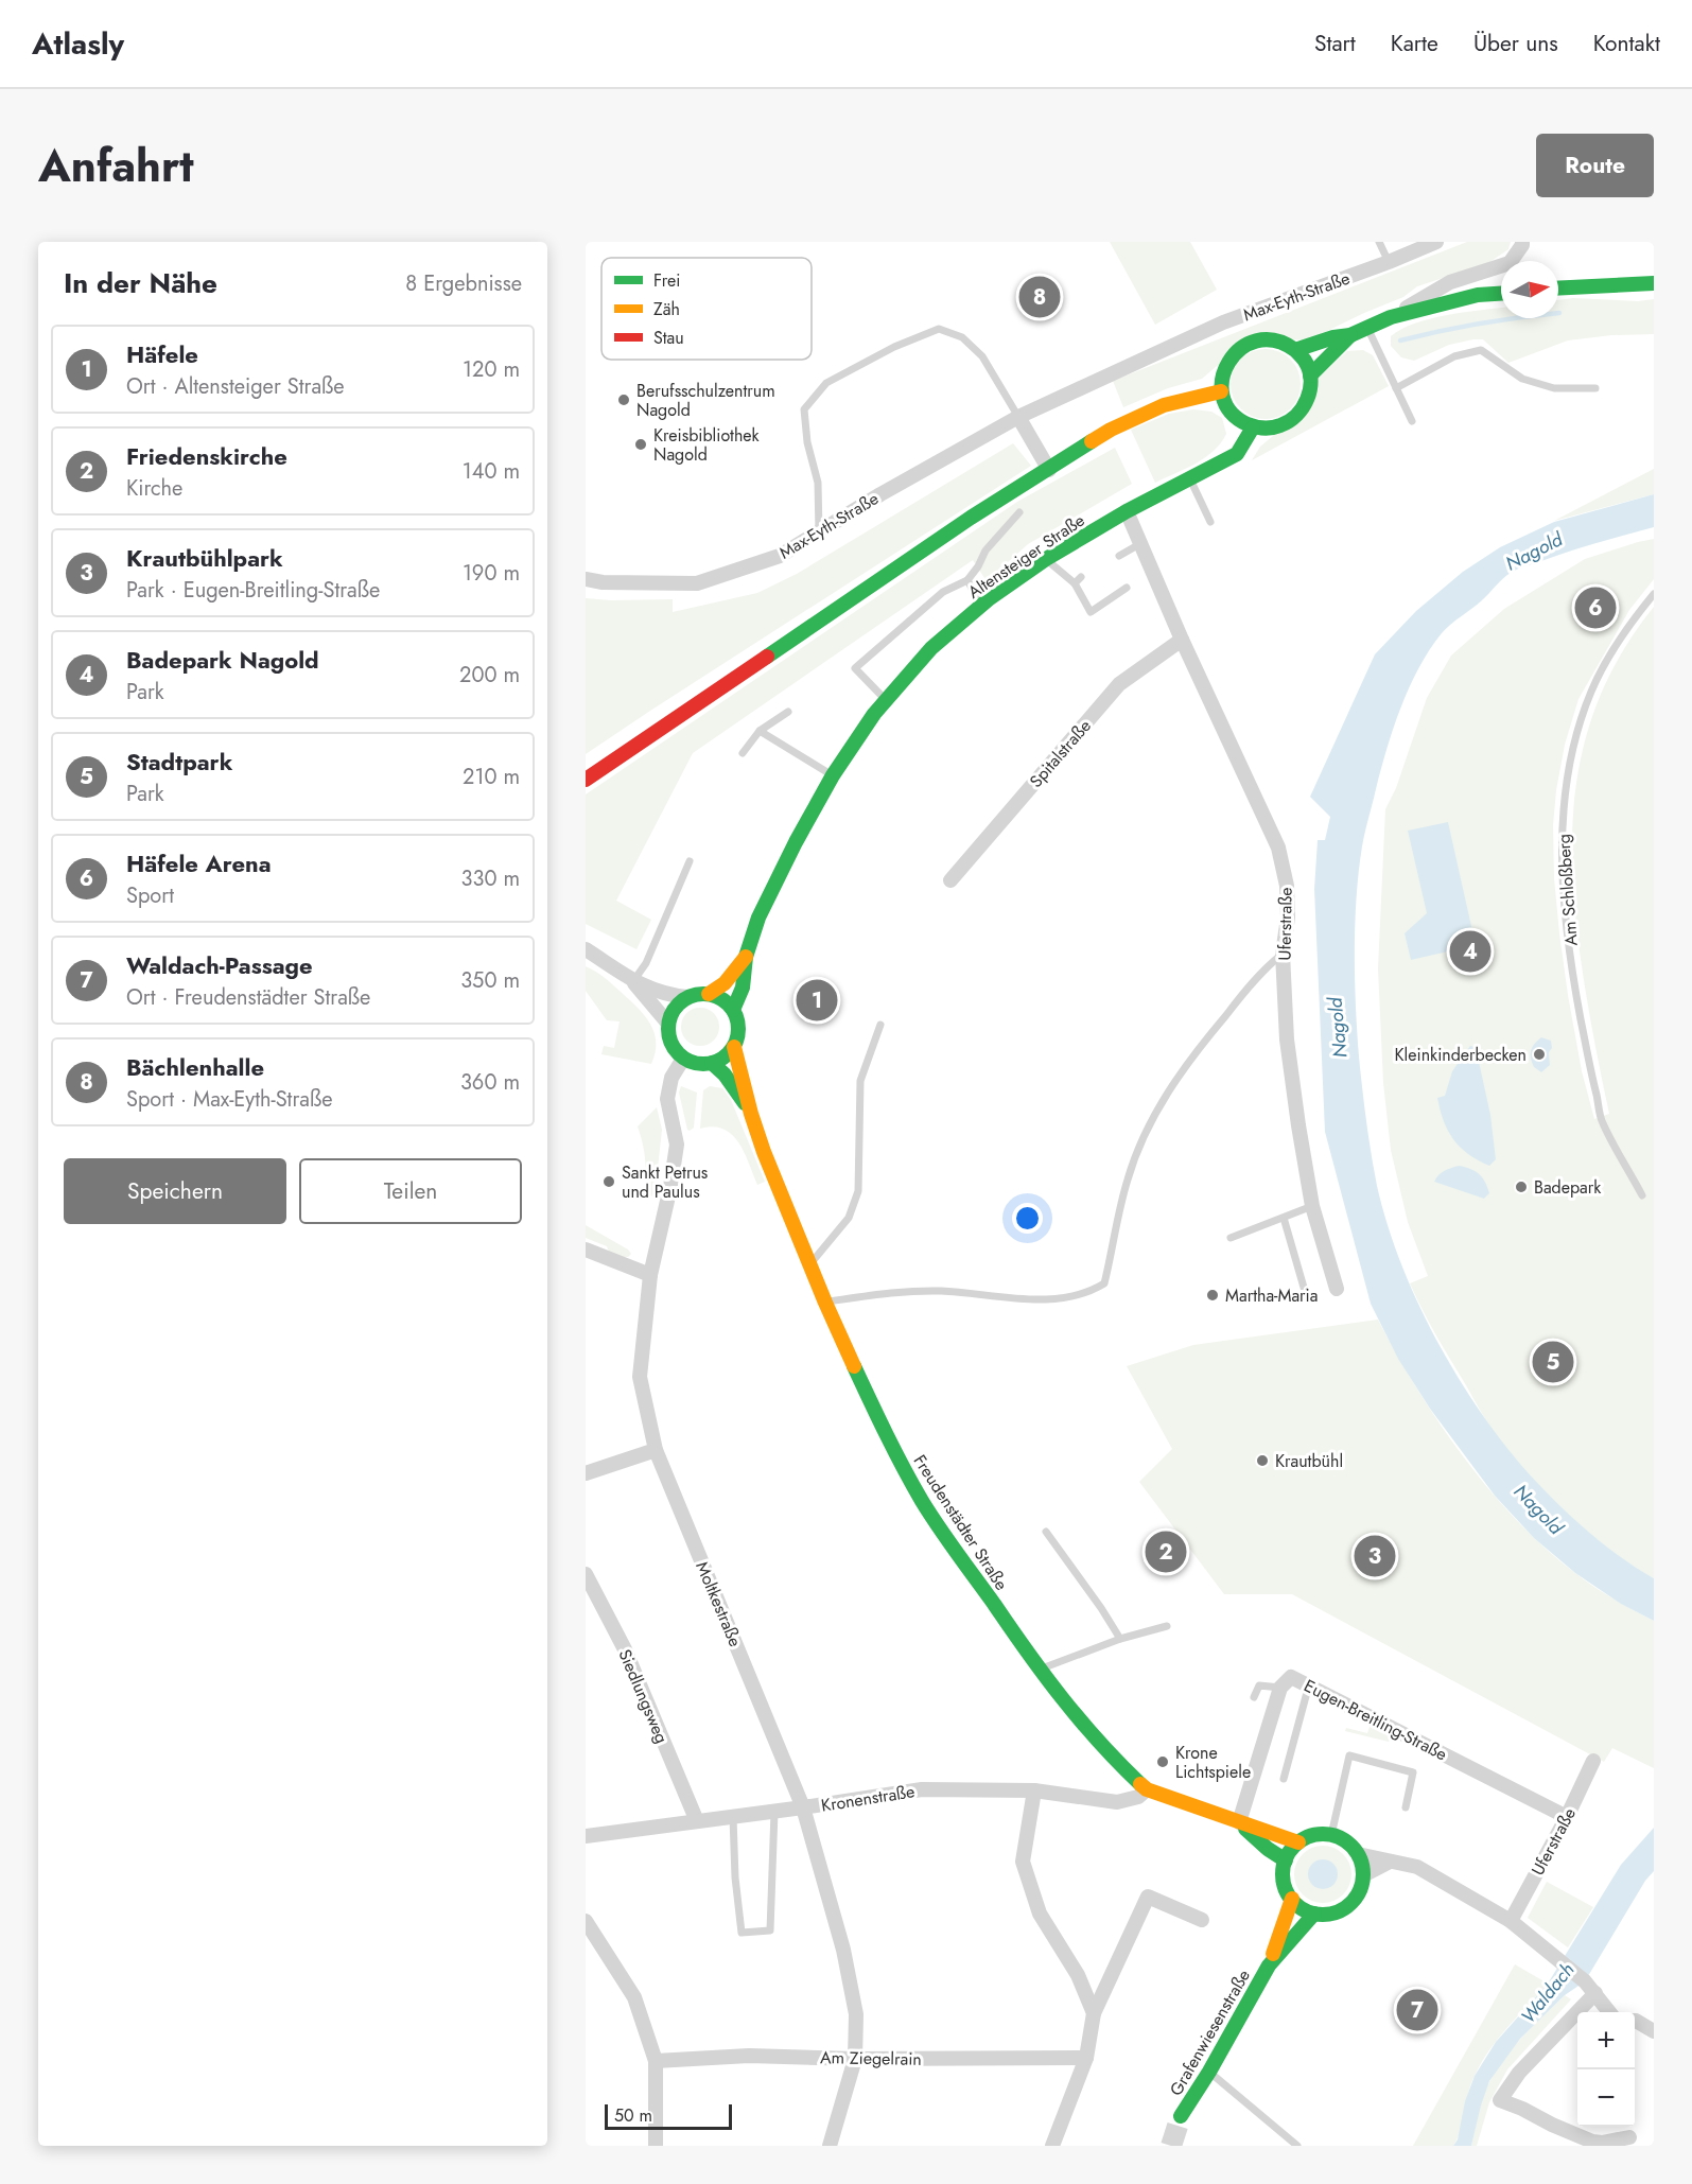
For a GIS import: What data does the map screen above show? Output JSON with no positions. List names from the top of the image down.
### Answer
{
  "streets": {
    "street": [
      "Max-Eyth-Straße",
      "Altensteiger Straße",
      "Spitalstraße",
      "Uferstraße",
      "Freudenstädter Straße",
      "Moltkestraße",
      "Siedlungsweg",
      "Eugen-Breitling-Straße",
      "Kronenstraße",
      "Grafenwiesenstraße",
      "Am Ziegelrain"
    ],
    "lane": ["Am Schloßberg"]
  },
  "crossings": [
    ["Altensteiger Straße", "Uferstraße"],
    ["Altensteiger Straße", "Freudenstädter Straße"],
    ["Altensteiger Straße", "Moltkestraße"],
    ["Spitalstraße", "Uferstraße"],
    ["Uferstraße", "Eugen-Breitling-Straße"],
    ["Freudenstädter Straße", "Moltkestraße"],
    ["Freudenstädter Straße", "Eugen-Breitling-Straße"],
    ["Freudenstädter Straße", "Kronenstraße"],
    ["Freudenstädter Straße", "Grafenwiesenstraße"],
    ["Moltkestraße", "Kronenstraße"],
    ["Moltkestraße", "Am Ziegelrain"],
    ["Siedlungsweg", "Kronenstraße"]
  ],
  "water": ["Nagold", "Waldach"],
  "places": [
    "Berufsschulzentrum Nagold",
    "Kreisbibliothek Nagold",
    "Kleinkinderbecken",
    "Sankt Petrus und Paulus",
    "Badepark",
    "Martha-Maria",
    "Krautbühl",
    "Krone Lichtspiele"
  ],
  "legend": ["Frei", "Zäh", "Stau"],
  "scale_bar": "50 m",
  "north": "right",
  "page": {
    "header": "Atlasly",
    "nav": [
      "Start",
      "Karte",
      "Über uns",
      "Kontakt"
    ],
    "title": "Anfahrt",
    "buttons": [
      "Route",
      ["Speichern", "Teilen"]
    ],
    "heading": ["In der Nähe", "8 Ergebnisse"],
    "pins": [
      "8",
      "6",
      "4",
      "1",
      "5",
      "2",
      "3",
      "7"
    ],
    "list": [
      {
        "mark": "1",
        "name": "Häfele",
        "note": "Ort · Altensteiger Straße",
        "value": "120 m"
      },
      {
        "mark": "2",
        "name": "Friedenskirche",
        "note": "Kirche",
        "value": "140 m"
      },
      {
        "mark": "3",
        "name": "Krautbühlpark",
        "note": "Park · Eugen-Breitling-Straße",
        "value": "190 m"
      },
      {
        "mark": "4",
        "name": "Badepark Nagold",
        "note": "Park",
        "value": "200 m"
      },
      {
        "mark": "5",
        "name": "Stadtpark",
        "note": "Park",
        "value": "210 m"
      },
      {
        "mark": "6",
        "name": "Häfele Arena",
        "note": "Sport",
        "value": "330 m"
      },
      {
        "mark": "7",
        "name": "Waldach-Passage",
        "note": "Ort · Freudenstädter Straße",
        "value": "350 m"
      },
      {
        "mark": "8",
        "name": "Bächlenhalle",
        "note": "Sport · Max-Eyth-Straße",
        "value": "360 m"
      }
    ],
    "map_buttons": ["+", "−"],
    "scale": "50 m"
  }
}
